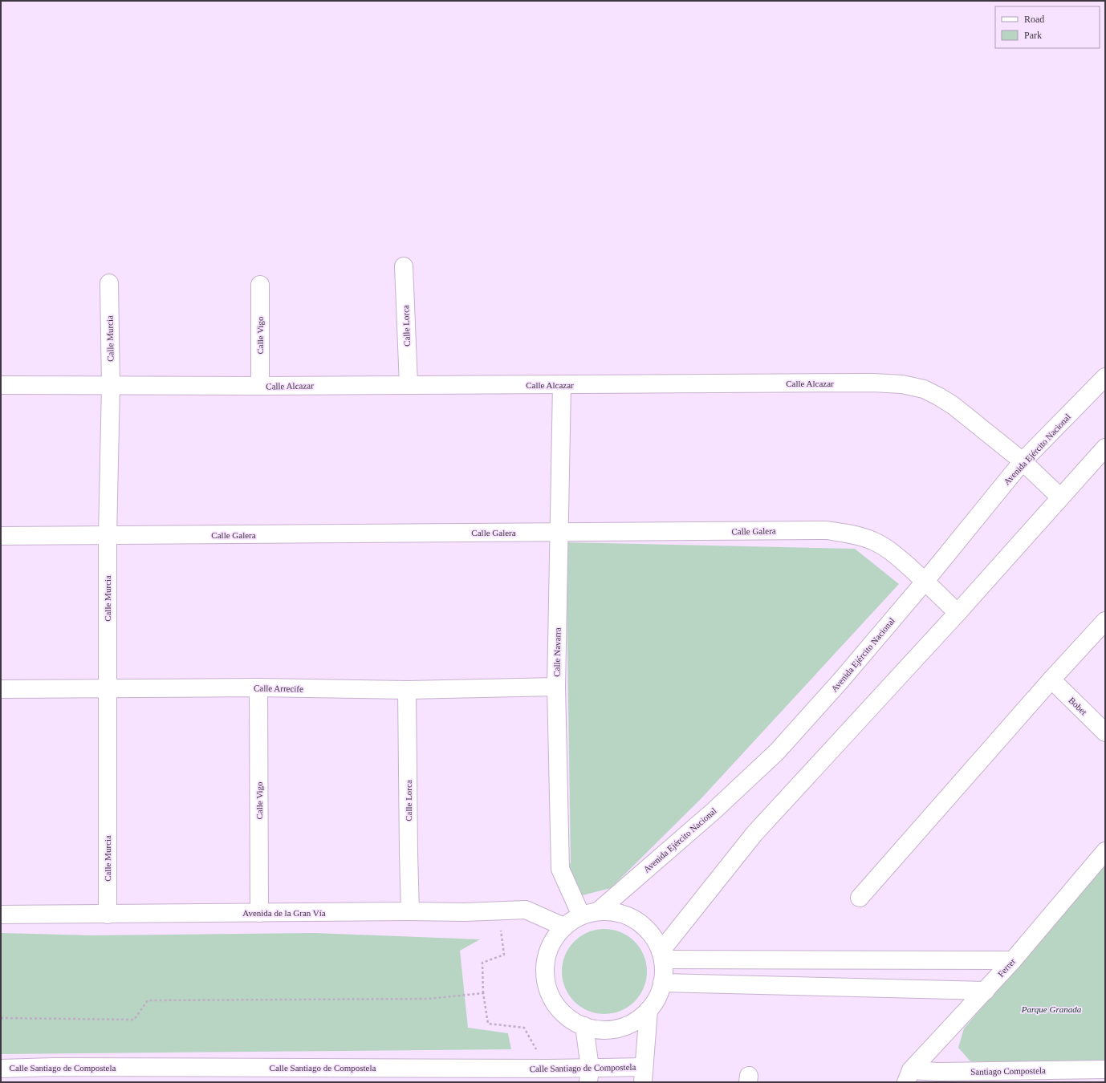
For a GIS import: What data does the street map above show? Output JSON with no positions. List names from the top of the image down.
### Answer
{
  "streets": {
    "street": [
      "Calle Lorca",
      "Calle Vigo",
      "Calle Murcia",
      "Calle Alcazar",
      "Avenida Ejército Nacional",
      "Calle Galera",
      "Calle Navarra",
      "Calle Arrecife",
      "Bobet",
      "Avenida de la Gran Vía",
      "Ferrer",
      "Calle Santiago de Compostela",
      "Santiago Compostela"
    ]
  },
  "crossings": [
    ["Calle Lorca", "Calle Alcazar"],
    ["Calle Lorca", "Calle Arrecife"],
    ["Calle Lorca", "Avenida de la Gran Vía"],
    ["Calle Vigo", "Calle Alcazar"],
    ["Calle Vigo", "Calle Arrecife"],
    ["Calle Vigo", "Avenida de la Gran Vía"],
    ["Calle Murcia", "Calle Alcazar"],
    ["Calle Murcia", "Calle Galera"],
    ["Calle Murcia", "Calle Arrecife"],
    ["Calle Murcia", "Avenida de la Gran Vía"],
    ["Calle Alcazar", "Avenida Ejército Nacional"],
    ["Calle Alcazar", "Calle Navarra"],
    ["Avenida Ejército Nacional", "Calle Galera"],
    ["Calle Galera", "Calle Navarra"],
    ["Calle Navarra", "Calle Arrecife"],
    ["Ferrer", "Santiago Compostela"]
  ],
  "parks": ["Parque Granada"],
  "legend": ["Road", "Park"]
}
